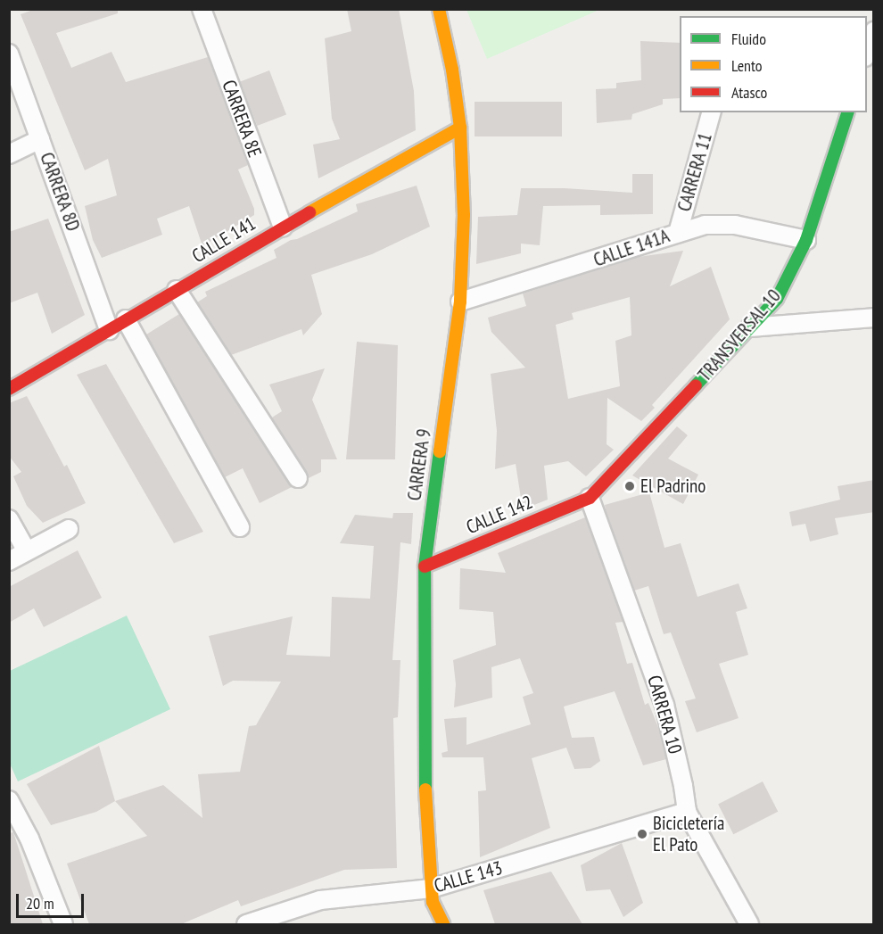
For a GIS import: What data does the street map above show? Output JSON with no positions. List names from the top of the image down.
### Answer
{
  "streets": {
    "street": [
      "CARRERA 8E",
      "CARRERA 11",
      "CARRERA 8D",
      "CALLE 141",
      "CALLE 141A",
      "TRANSVERSAL 10",
      "CARRERA 9",
      "CALLE 142",
      "CARRERA 10",
      "CALLE 143"
    ]
  },
  "crossings": [
    ["CARRERA 8E", "CALLE 141"],
    ["CARRERA 11", "CALLE 141A"],
    ["CARRERA 8D", "CALLE 141"],
    ["CALLE 141", "CARRERA 9"],
    ["CALLE 141A", "TRANSVERSAL 10"],
    ["CALLE 141A", "CARRERA 9"],
    ["TRANSVERSAL 10", "CALLE 142"],
    ["TRANSVERSAL 10", "CARRERA 10"],
    ["CARRERA 9", "CALLE 142"],
    ["CARRERA 9", "CALLE 143"],
    ["CALLE 142", "CARRERA 10"],
    ["CARRERA 10", "CALLE 143"]
  ],
  "places": ["El Padrino", "Bicicletería El Pato"],
  "legend": ["Fluido", "Lento", "Atasco"],
  "scale_bar": "20 m"
}
